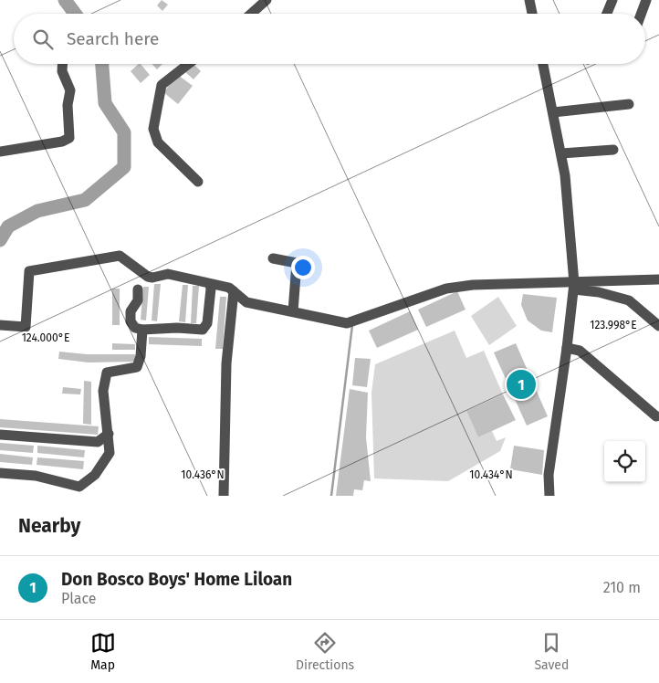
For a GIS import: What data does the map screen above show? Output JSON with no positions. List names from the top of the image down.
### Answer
{
  "page": {
    "search": "Search here",
    "pins": "1",
    "heading": "Nearby",
    "list": [
      {
        "mark": "1",
        "name": "Don Bosco Boys' Home Liloan",
        "note": "Place",
        "value": "210 m"
      }
    ],
    "nav": ["Map", "Directions", "Saved"]
  },
  "coordinates": [
    "123.998°E",
    "124.000°E",
    "10.436°N",
    "10.434°N"
  ]
}
